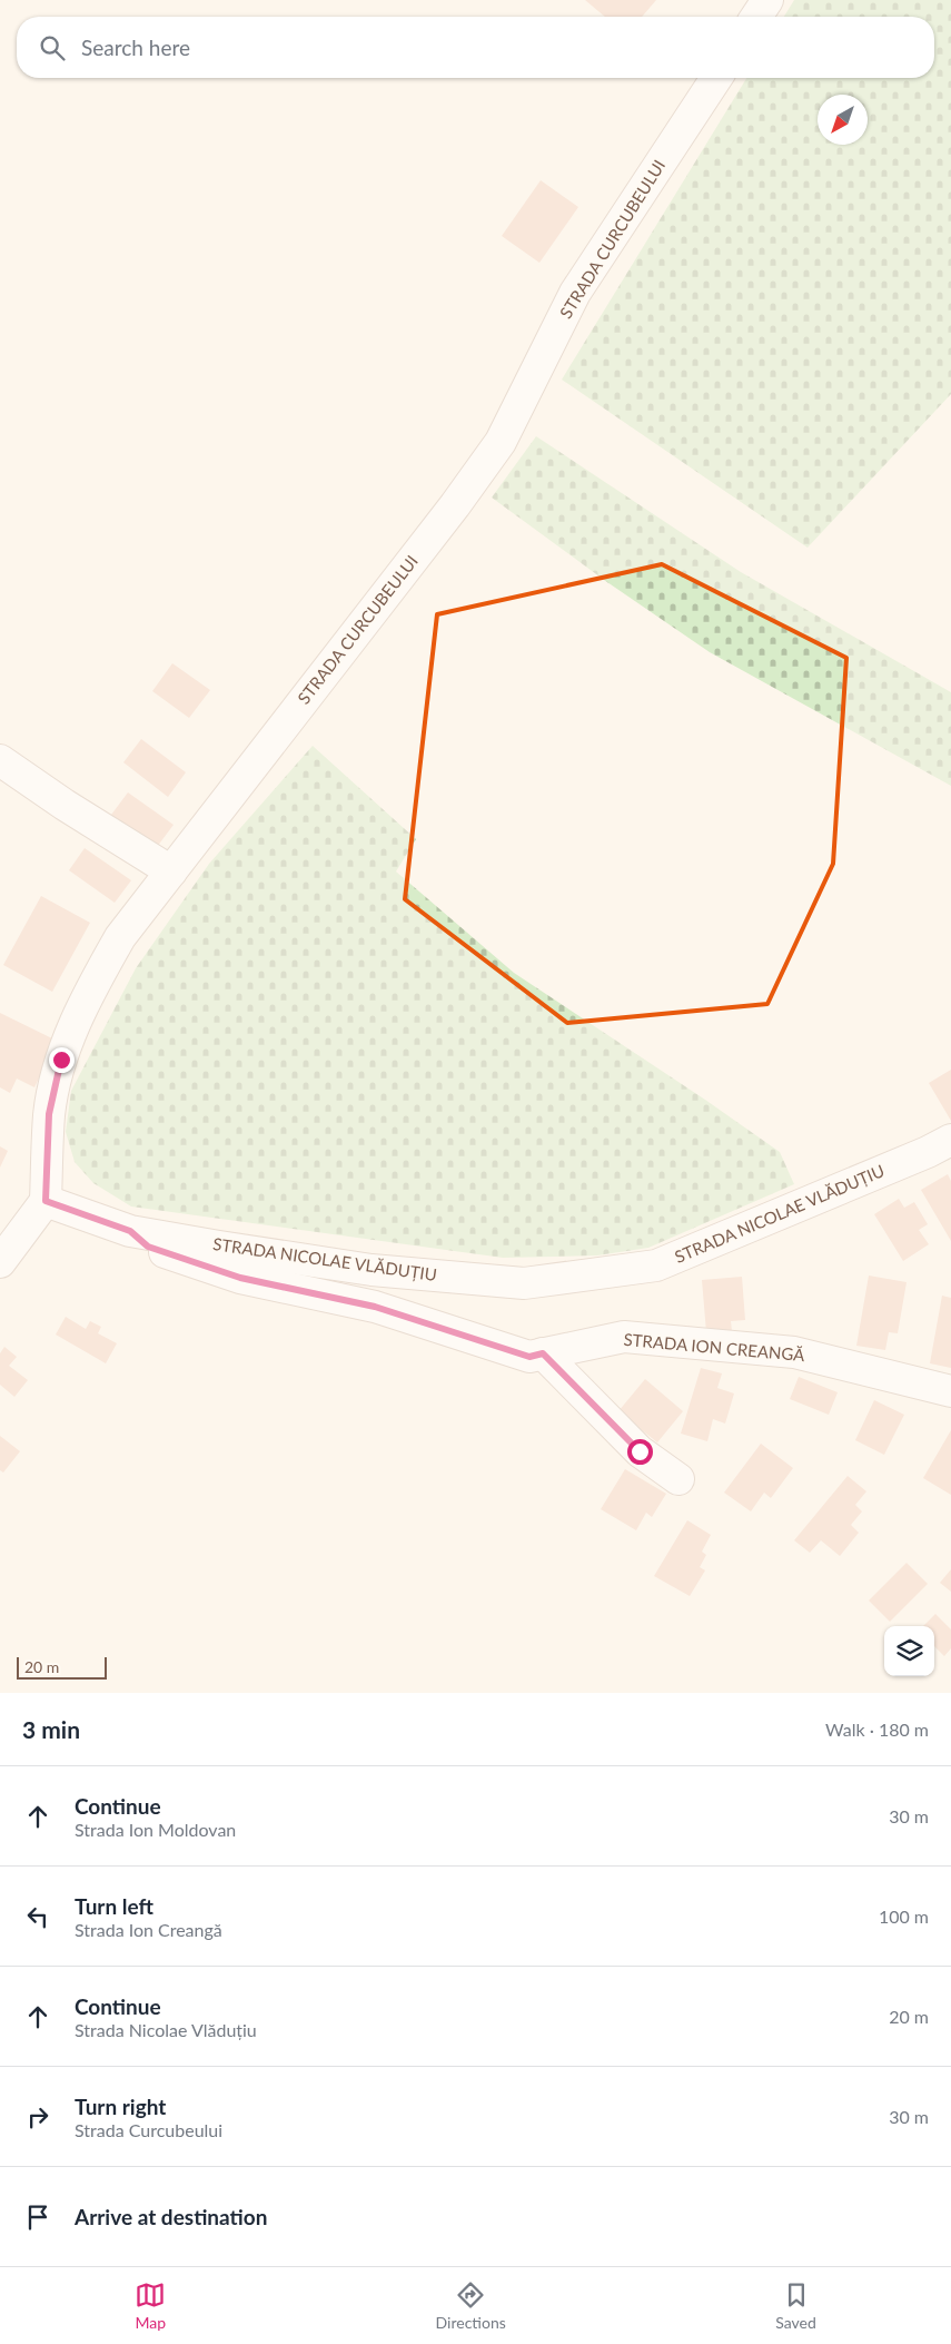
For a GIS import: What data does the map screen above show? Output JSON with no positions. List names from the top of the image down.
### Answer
{
  "streets": {
    "street": ["STRADA CURCUBEULUI", "STRADA NICOLAE VLĂDUȚIU", "STRADA ION CREANGĂ"]
  },
  "crossings": [
    ["STRADA CURCUBEULUI", "STRADA NICOLAE VLĂDUȚIU"],
    ["STRADA NICOLAE VLĂDUȚIU", "STRADA ION CREANGĂ"]
  ],
  "scale_bar": "20 m",
  "north": "bottom left",
  "page": {
    "search": "Search here",
    "scale": "20 m",
    "heading": ["3 min", "Walk · 180 m"],
    "list": [
      ["Continue", "Strada Ion Moldovan", "30 m"],
      ["Turn left", "Strada Ion Creangă", "100 m"],
      ["Continue", "Strada Nicolae Vlăduțiu", "20 m"],
      ["Turn right", "Strada Curcubeului", "30 m"],
      "Arrive at destination"
    ],
    "nav": ["Map", "Directions", "Saved"]
  }
}
